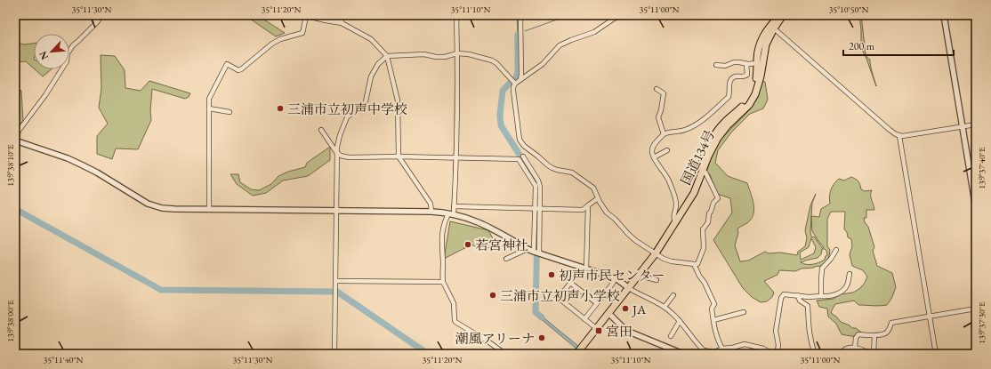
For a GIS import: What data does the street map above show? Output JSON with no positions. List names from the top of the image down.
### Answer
{
  "streets": {
    "highway": ["国道134号"]
  },
  "places": {
    "other": [
      "三浦市立初声中学校",
      "若宮神社",
      "初声市民センター",
      "三浦市立初声小学校",
      "JA",
      "潮風アリーナ"
    ],
    "transit": ["宮田"]
  },
  "scale_bar": "200 m",
  "north": "bottom left",
  "coordinates": [
    "35°11'30\"N",
    "35°11'20\"N",
    "35°11'10\"N",
    "35°11'00\"N",
    "35°10'50\"N",
    "139°38'10\"E",
    "139°37'40\"E",
    "139°38'00\"E",
    "139°37'30\"E",
    "35°11'40\"N"
  ]
}
